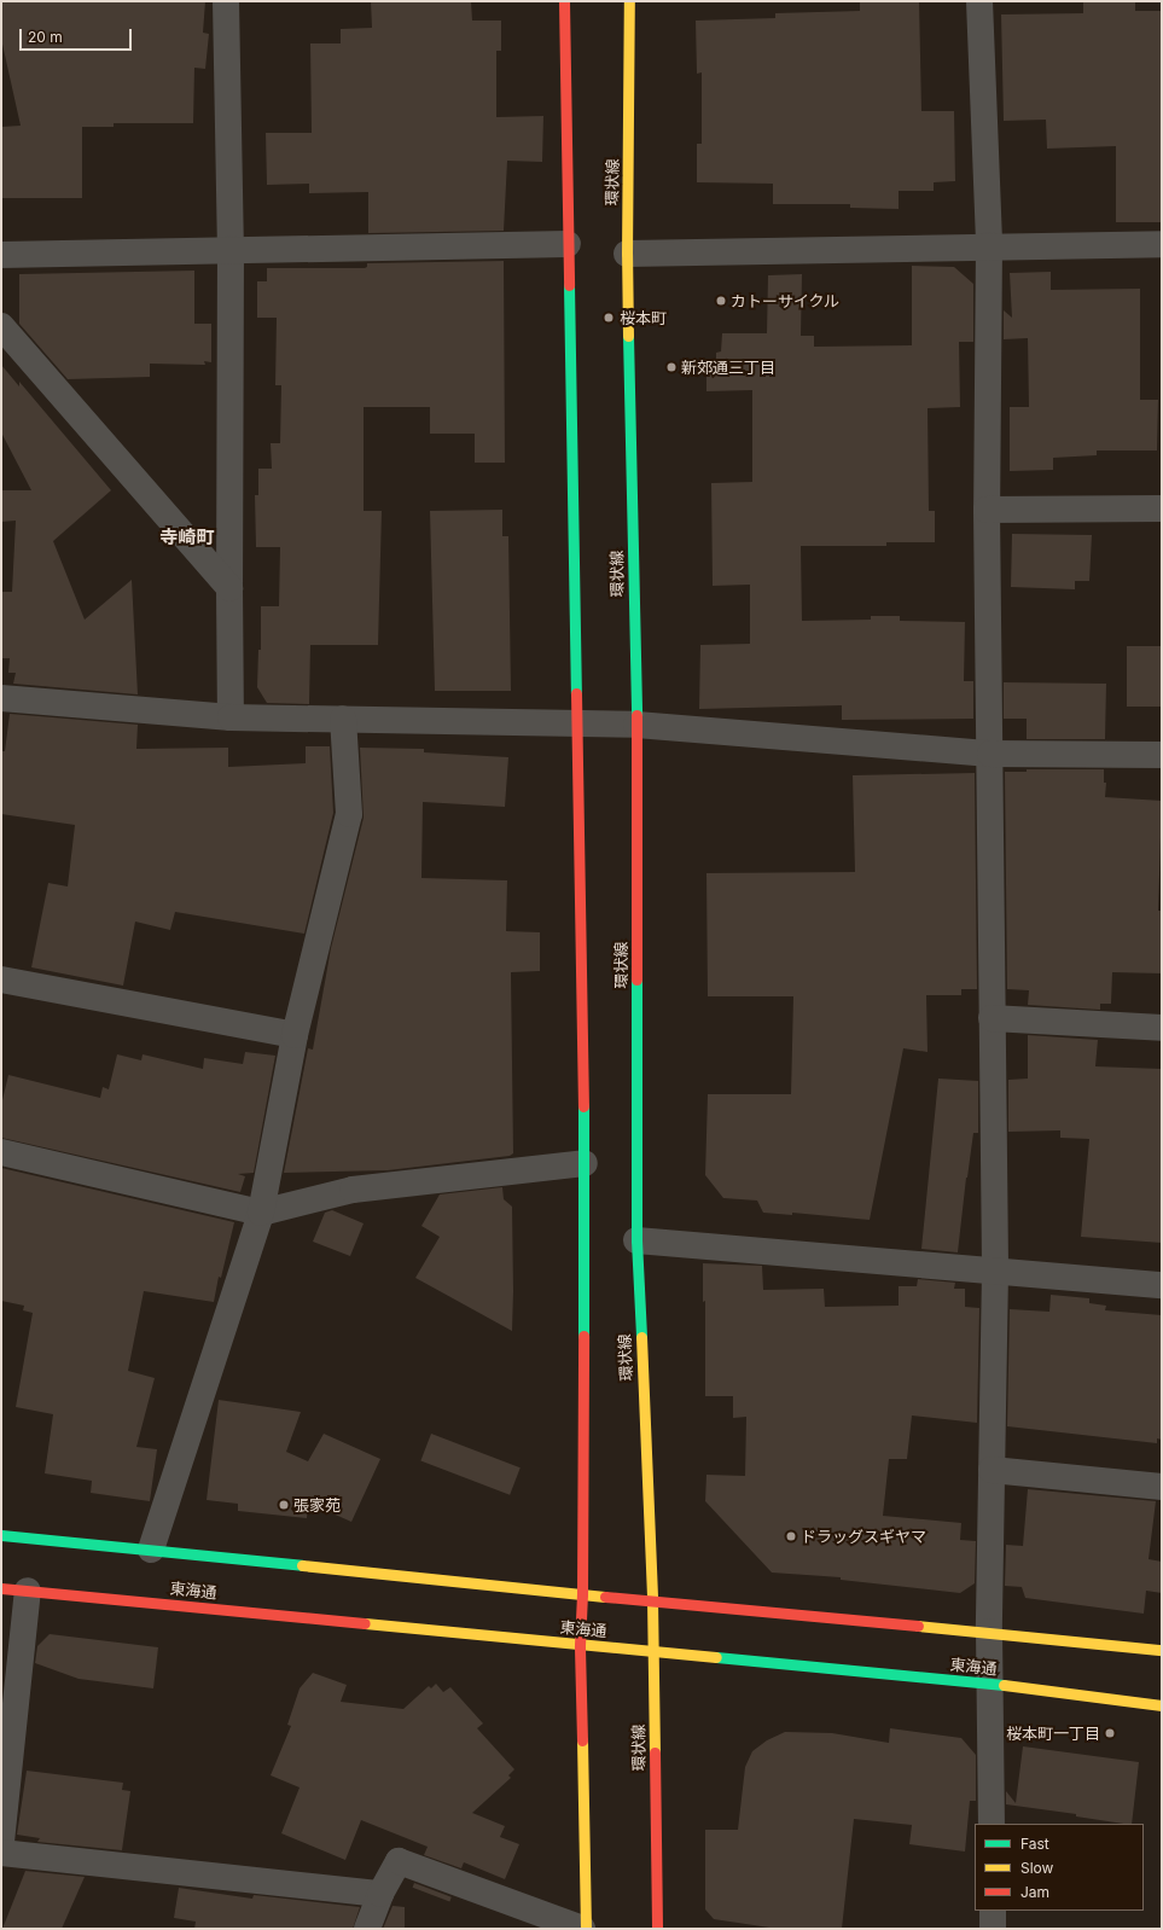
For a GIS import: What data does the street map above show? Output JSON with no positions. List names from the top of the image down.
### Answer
{
  "streets": {
    "main road": ["環状線", "東海通"]
  },
  "crossings": [
    ["環状線", "東海通"]
  ],
  "districts": ["寺崎町"],
  "places": [
    "カトーサイクル",
    "桜本町",
    "新郊通三丁目",
    "張家苑",
    "ドラッグスギヤマ",
    "桜本町一丁目"
  ],
  "legend": ["Fast", "Slow", "Jam"],
  "scale_bar": "20 m"
}
